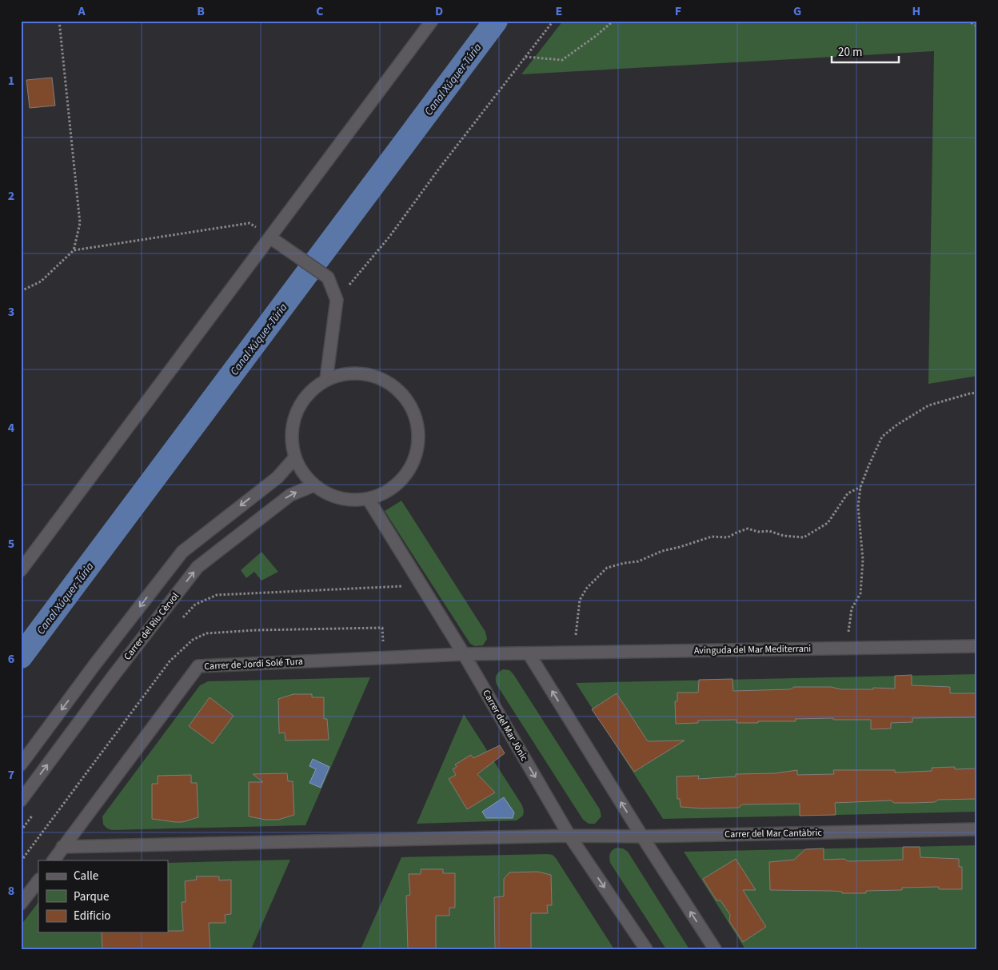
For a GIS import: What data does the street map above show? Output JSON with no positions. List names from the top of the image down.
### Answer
{
  "streets": {
    "street": [
      "Carrer del Riu Cèrvol",
      "Avinguda del Mar Mediterrani",
      "Carrer de Jordi Solé Tura",
      "Carrer del Mar Jònic",
      "Carrer del Mar Cantàbric"
    ]
  },
  "crossings": [
    ["Carrer del Riu Cèrvol", "Carrer del Mar Jònic"],
    ["Avinguda del Mar Mediterrani", "Carrer de Jordi Solé Tura"],
    ["Carrer de Jordi Solé Tura", "Carrer del Mar Jònic"],
    ["Carrer de Jordi Solé Tura", "Carrer del Mar Cantàbric"],
    ["Carrer del Mar Jònic", "Carrer del Mar Cantàbric"]
  ],
  "water": ["Canal Xúquer-Túria"],
  "legend": ["Calle", "Parque", "Edificio"],
  "scale_bar": "20 m",
  "grid": {
    "columns": [
      "A",
      "B",
      "C",
      "D",
      "E",
      "F",
      "G",
      "H"
    ],
    "rows": [
      "1",
      "2",
      "3",
      "4",
      "5",
      "6",
      "7",
      "8"
    ]
  }
}
